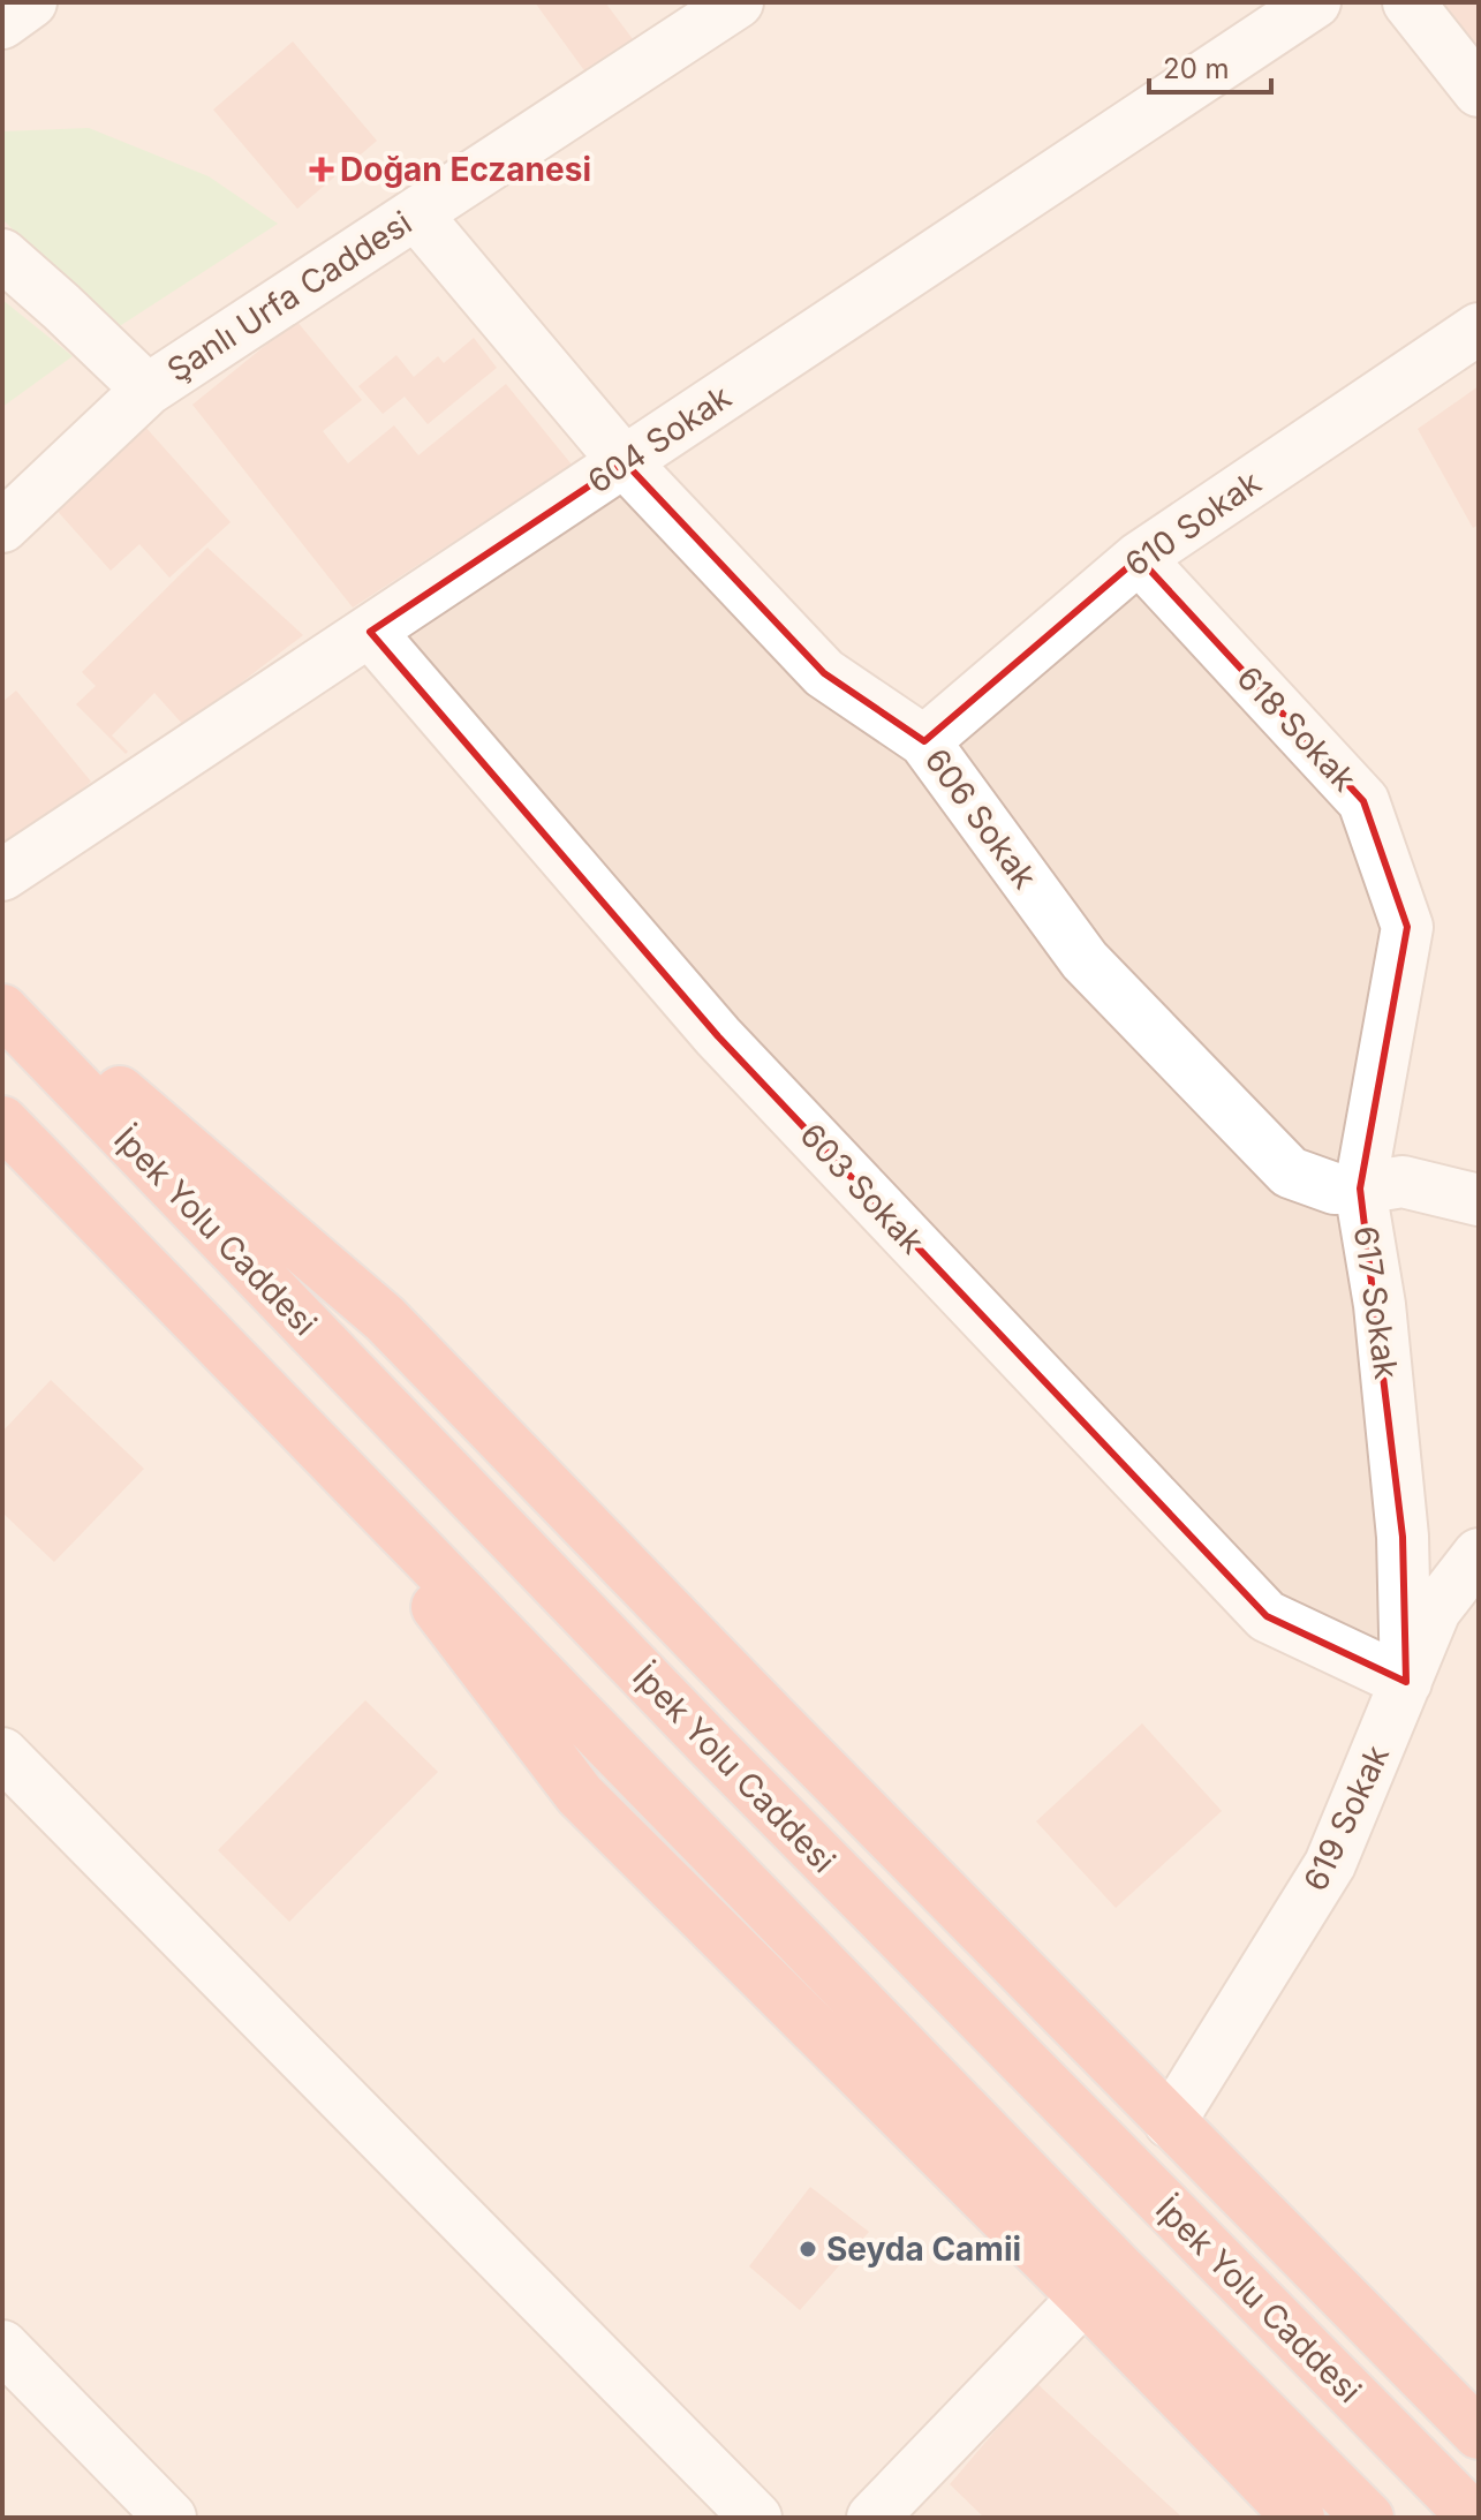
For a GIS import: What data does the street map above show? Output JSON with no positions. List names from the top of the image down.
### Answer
{
  "streets": {
    "highway": ["İpek Yolu Caddesi"],
    "street": [
      "Şanlı Urfa Caddesi",
      "604 Sokak",
      "610 Sokak",
      "618 Sokak",
      "606 Sokak",
      "603 Sokak",
      "617 Sokak",
      "619 Sokak"
    ]
  },
  "crossings": [
    ["Şanlı Urfa Caddesi", "606 Sokak"],
    ["604 Sokak", "606 Sokak"],
    ["604 Sokak", "603 Sokak"],
    ["610 Sokak", "618 Sokak"],
    ["610 Sokak", "606 Sokak"],
    ["618 Sokak", "617 Sokak"],
    ["606 Sokak", "617 Sokak"],
    ["603 Sokak", "617 Sokak"],
    ["603 Sokak", "619 Sokak"],
    ["617 Sokak", "619 Sokak"]
  ],
  "places": {
    "health": ["Doğan Eczanesi"],
    "other": ["Seyda Camii"]
  },
  "scale_bar": "20 m"
}
